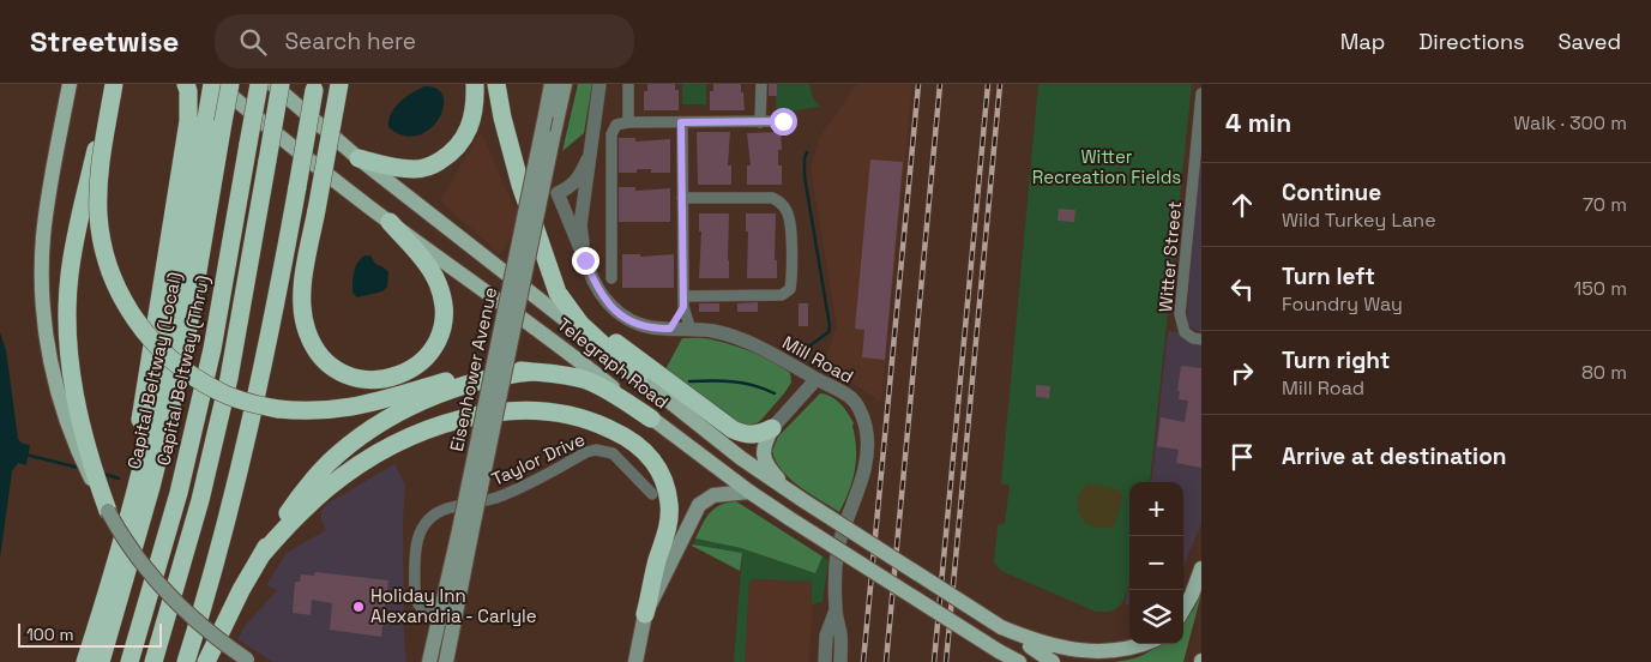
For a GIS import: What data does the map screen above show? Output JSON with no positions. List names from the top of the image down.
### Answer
{
  "streets": {
    "highway": ["Capital Beltway (Local)", "Capital Beltway (Thru)"],
    "main road": ["Telegraph Road", "Eisenhower Avenue"],
    "street": ["Witter Street", "Mill Road", "Taylor Drive"]
  },
  "crossings": [
    ["Eisenhower Avenue", "Taylor Drive"]
  ],
  "parks": ["Witter Recreation Fields"],
  "places": ["Holiday Inn Alexandria - Carlyle"],
  "scale_bar": "100 m",
  "page": {
    "header": "Streetwise",
    "search": "Search here",
    "nav": ["Map", "Directions", "Saved"],
    "heading": ["4 min", "Walk · 300 m"],
    "list": [
      ["Continue", "Wild Turkey Lane", "70 m"],
      ["Turn left", "Foundry Way", "150 m"],
      ["Turn right", "Mill Road", "80 m"],
      "Arrive at destination"
    ],
    "map_buttons": ["+", "−"],
    "scale": "100 m"
  }
}
